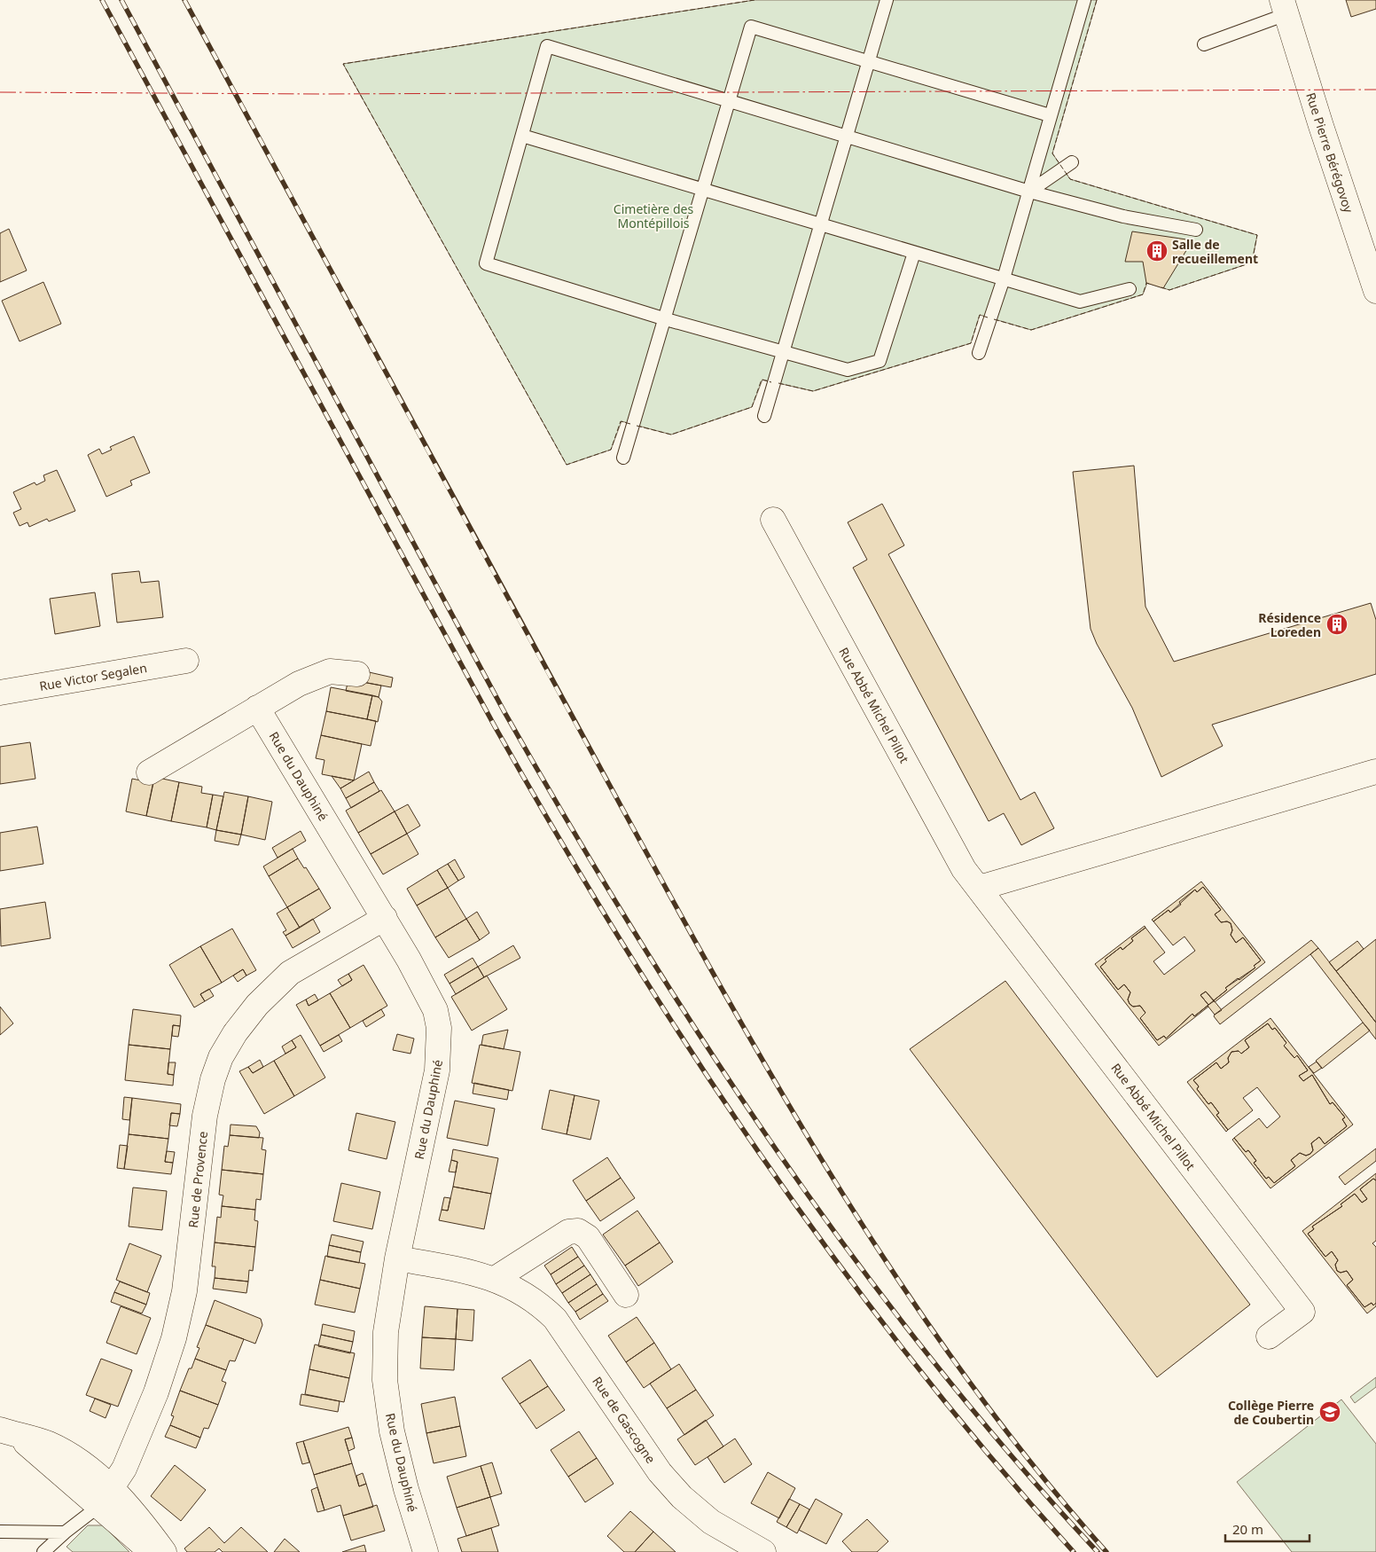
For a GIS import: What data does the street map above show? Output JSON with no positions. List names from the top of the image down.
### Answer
{
  "streets": {
    "street": [
      "Rue Pierre Bérégovoy",
      "Rue Victor Segalen",
      "Rue Abbé Michel Pillot",
      "Rue du Dauphiné",
      "Rue de Provence",
      "Rue de Gascogne"
    ]
  },
  "crossings": [
    ["Rue du Dauphiné", "Rue de Provence"],
    ["Rue du Dauphiné", "Rue de Gascogne"]
  ],
  "parks": ["Cimetière des Montépillois"],
  "places": {
    "building": ["Salle de recueillement", "Résidence Loreden"],
    "school or university": ["Collège Pierre de Coubertin"]
  },
  "scale_bar": "20 m"
}
